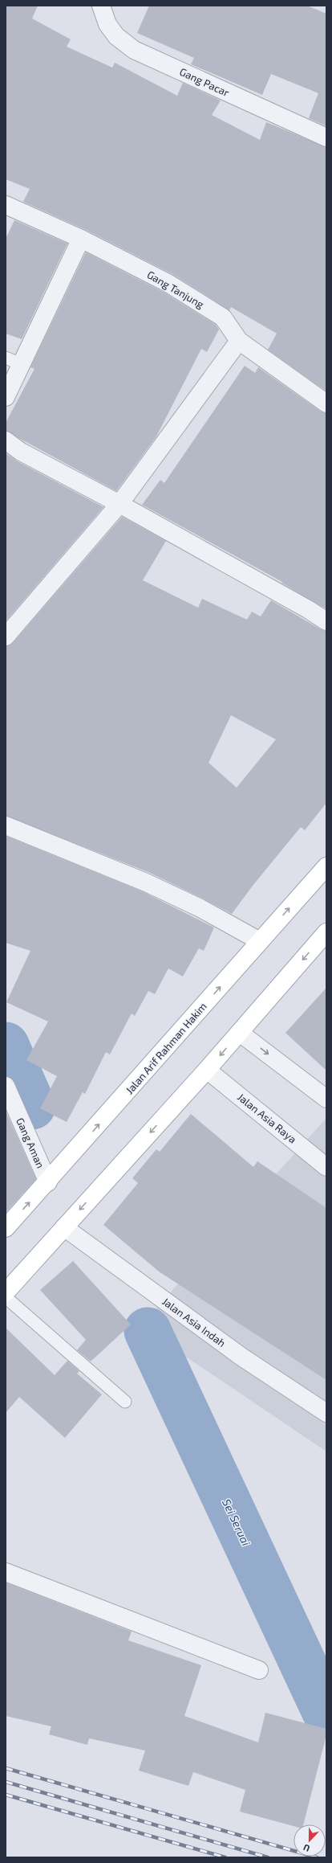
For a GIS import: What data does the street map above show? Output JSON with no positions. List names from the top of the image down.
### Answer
{
  "streets": {
    "main road": ["Jalan Arif Rahman Hakim"],
    "street": [
      "Gang Pacar",
      "Gang Tanjung",
      "Jalan Asia Raya",
      "Gang Aman",
      "Jalan Asia Indah"
    ]
  },
  "crossings": [
    ["Jalan Arif Rahman Hakim", "Gang Aman"]
  ],
  "water": ["Sei Seruai"],
  "north": "bottom"
}
